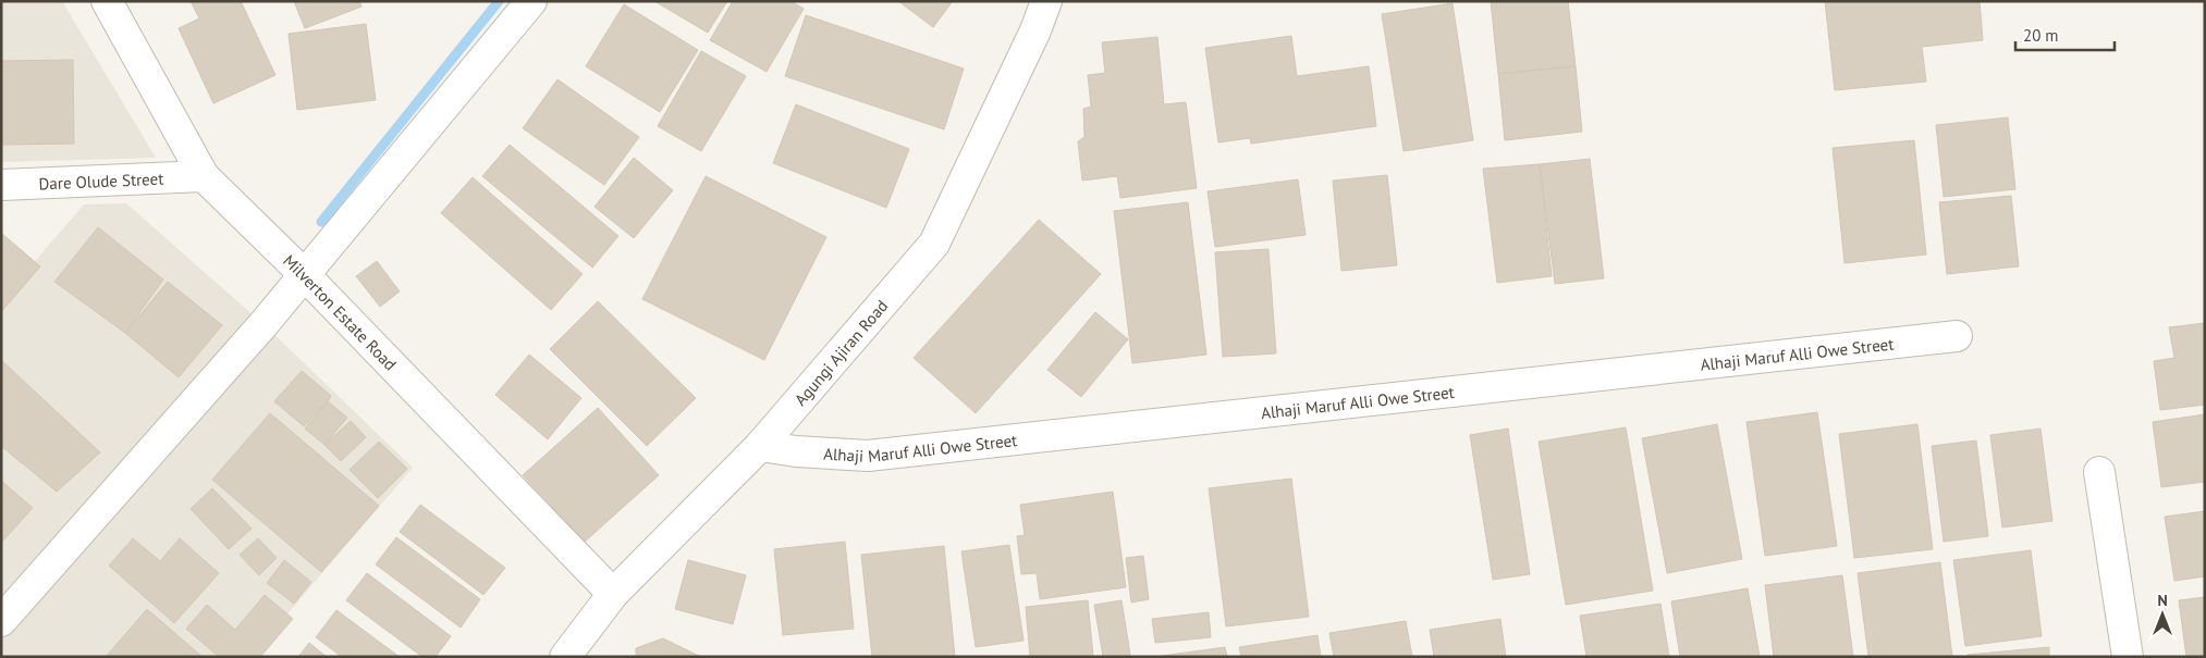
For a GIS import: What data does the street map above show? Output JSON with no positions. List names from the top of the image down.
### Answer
{
  "streets": {
    "street": [
      "Dare Olude Street",
      "Milverton Estate Road",
      "Agungi Ajiran Road",
      "Alhaji Maruf Alli Owe Street"
    ]
  },
  "crossings": [
    ["Dare Olude Street", "Milverton Estate Road"],
    ["Milverton Estate Road", "Agungi Ajiran Road"],
    ["Agungi Ajiran Road", "Alhaji Maruf Alli Owe Street"]
  ],
  "scale_bar": "20 m",
  "north": "top"
}
